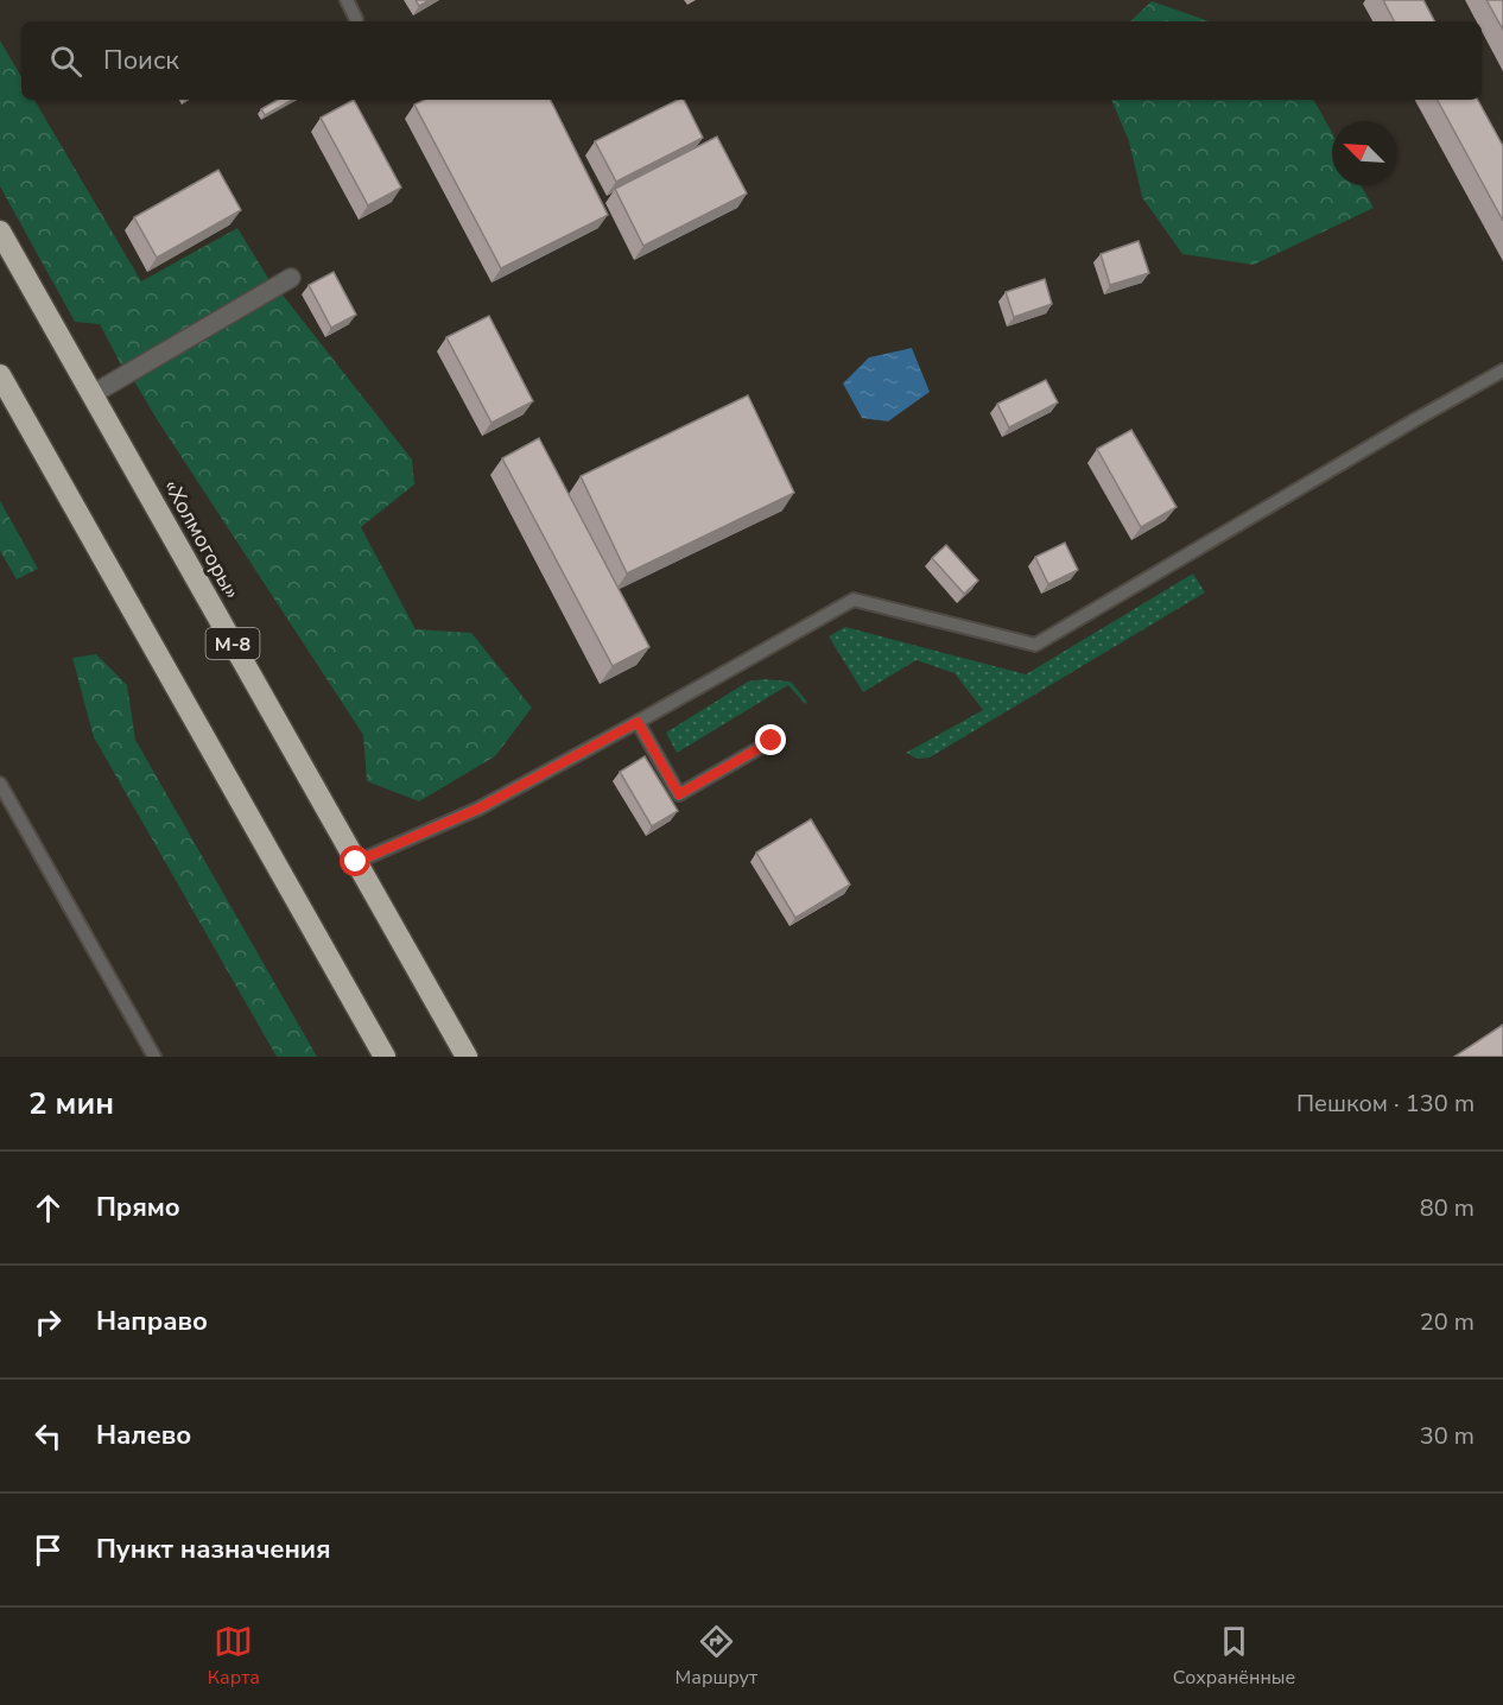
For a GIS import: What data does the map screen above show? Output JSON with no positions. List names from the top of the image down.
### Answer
{
  "streets": {
    "highway": ["«Холмогоры»", "М-8"]
  },
  "north": "top left",
  "page": {
    "search": "Поиск",
    "heading": ["2 мин", "Пешком · 130 m"],
    "list": [
      ["Прямо", "80 m"],
      ["Направо", "20 m"],
      ["Налево", "30 m"],
      "Пункт назначения"
    ],
    "nav": ["Карта", "Маршрут", "Сохранённые"]
  }
}
